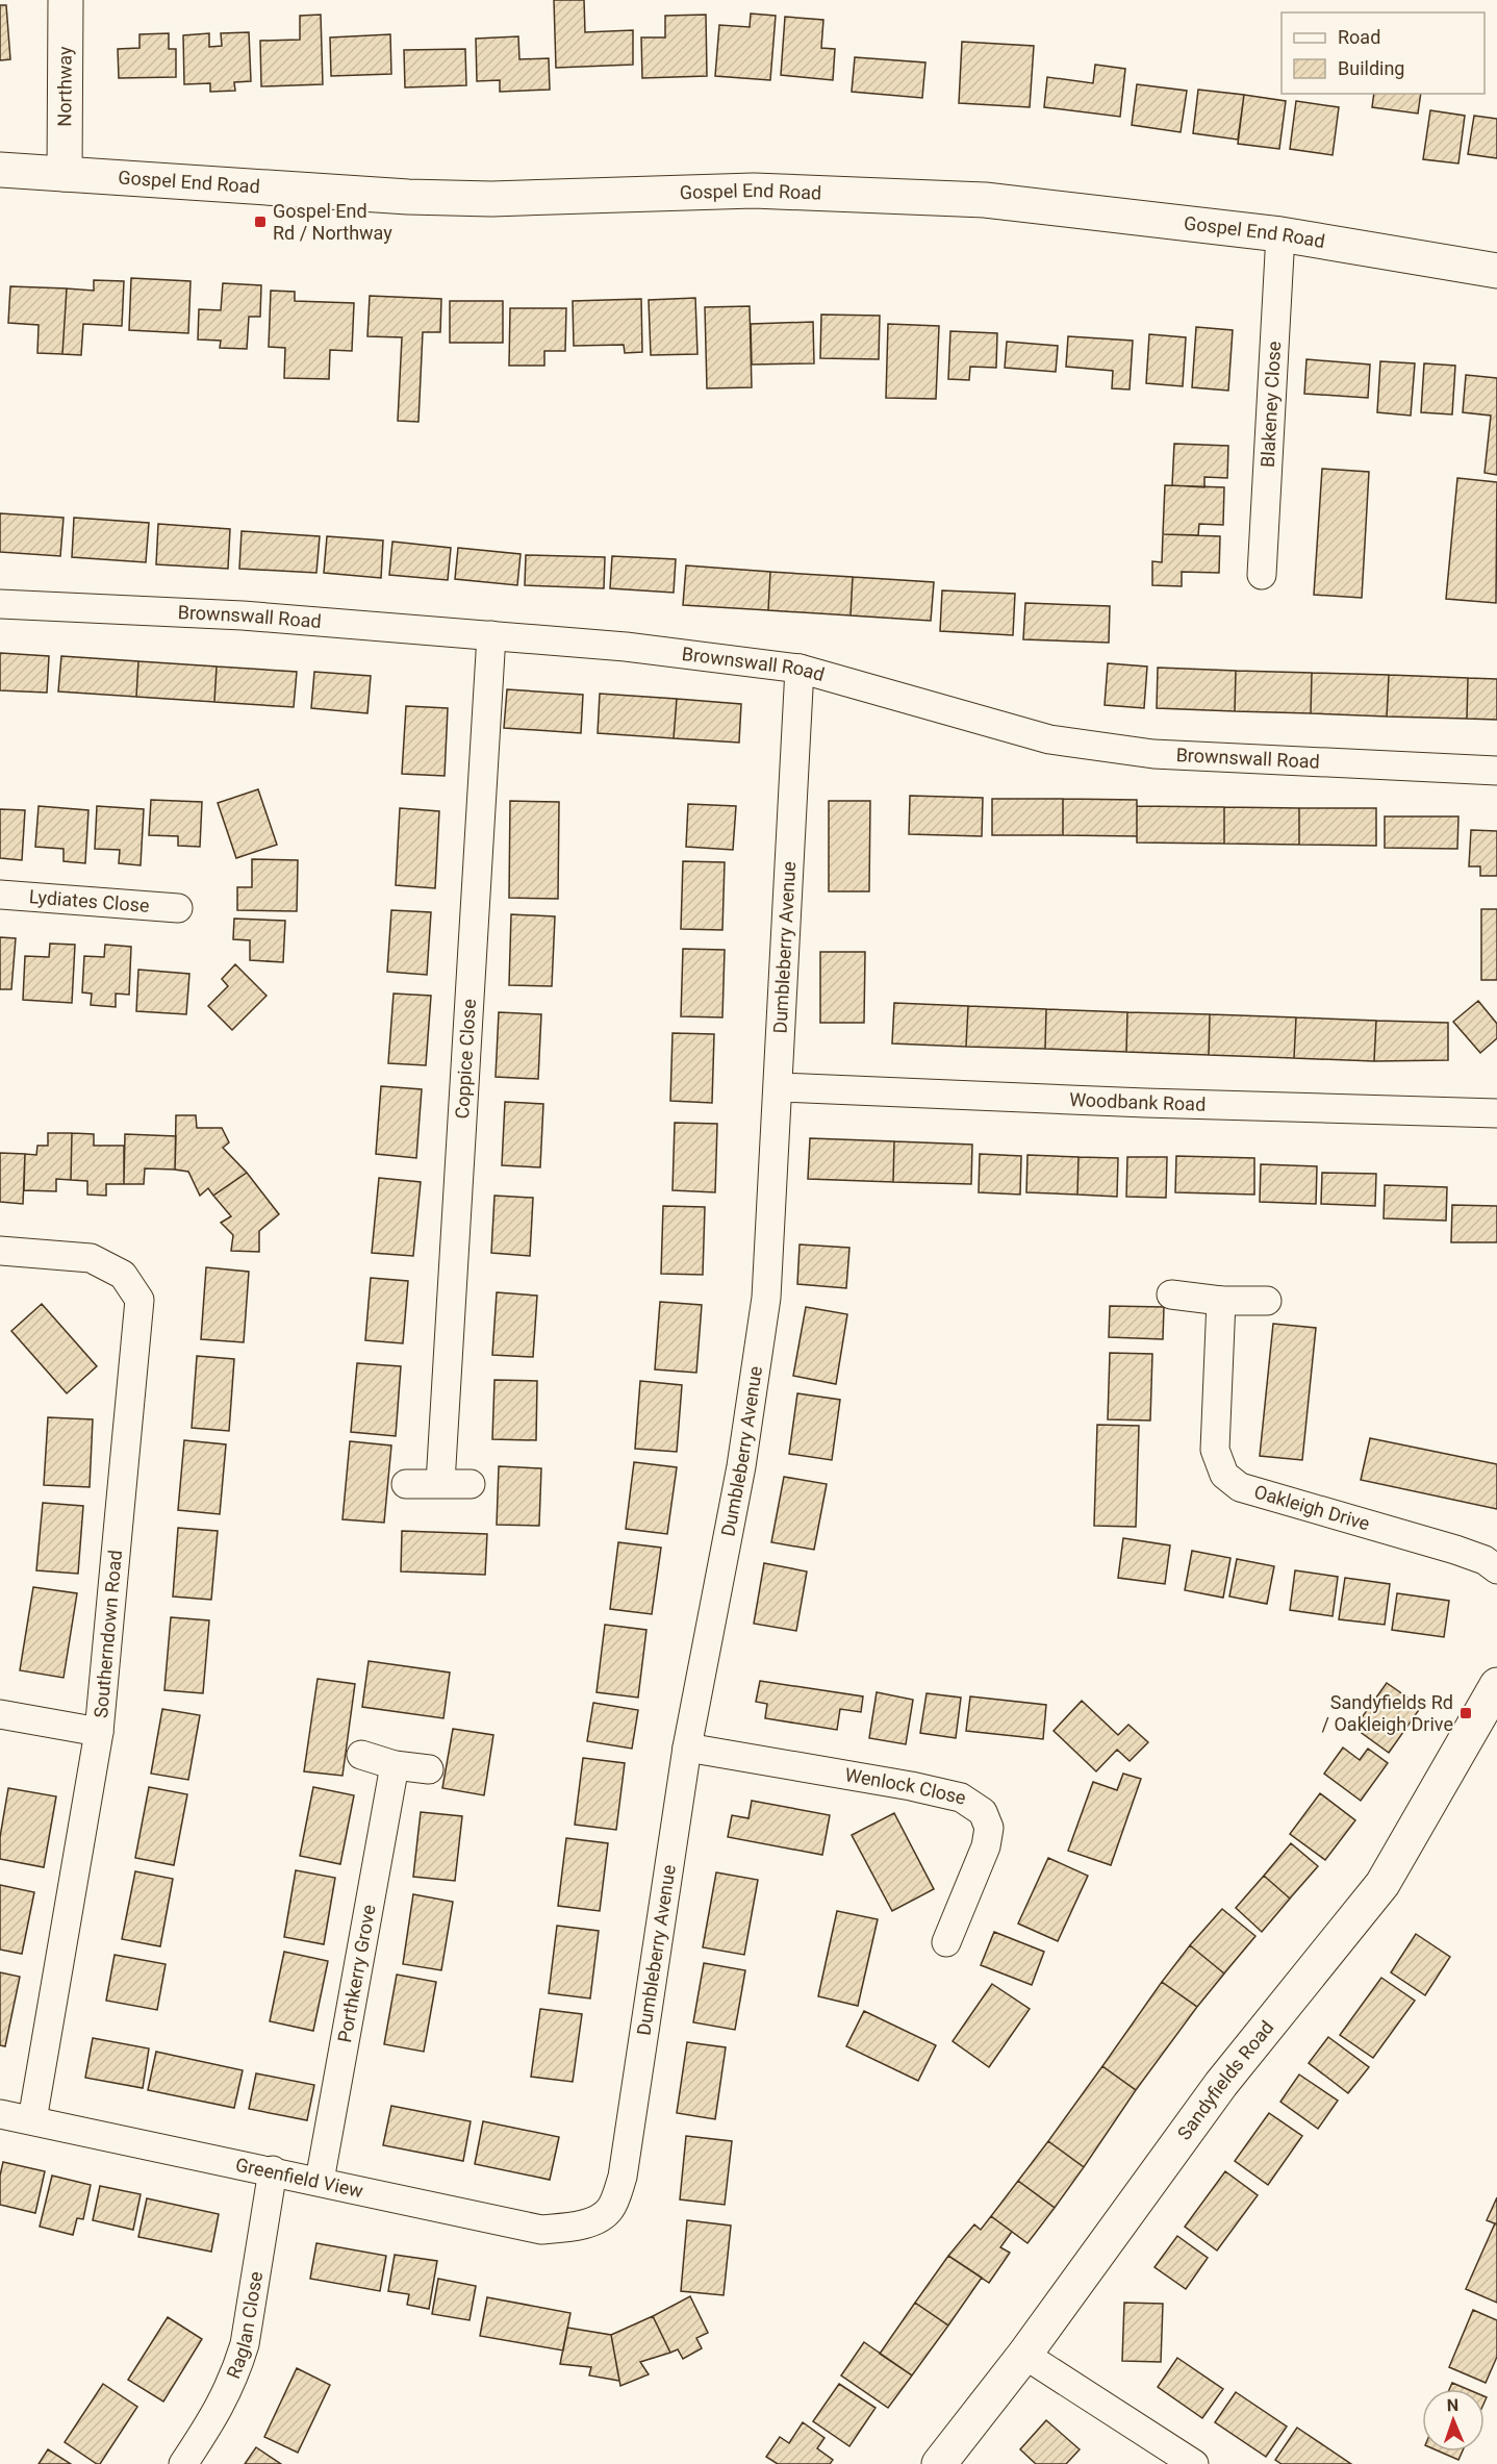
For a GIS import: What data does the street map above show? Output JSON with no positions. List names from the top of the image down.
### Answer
{
  "streets": {
    "main road": ["Northway", "Gospel End Road", "Sandyfields Road"],
    "street": [
      "Blakeney Close",
      "Brownswall Road",
      "Lydiates Close",
      "Dumbleberry Avenue",
      "Coppice Close",
      "Woodbank Road",
      "Oakleigh Drive",
      "Southerndown Road",
      "Wenlock Close",
      "Porthkerry Grove",
      "Greenfield View",
      "Raglan Close"
    ]
  },
  "crossings": [
    ["Northway", "Gospel End Road"],
    ["Gospel End Road", "Blakeney Close"],
    ["Brownswall Road", "Dumbleberry Avenue"],
    ["Brownswall Road", "Coppice Close"],
    ["Dumbleberry Avenue", "Woodbank Road"],
    ["Dumbleberry Avenue", "Wenlock Close"],
    ["Dumbleberry Avenue", "Greenfield View"],
    ["Southerndown Road", "Greenfield View"],
    ["Porthkerry Grove", "Greenfield View"],
    ["Greenfield View", "Raglan Close"]
  ],
  "places": {
    "transit": ["Gospel End Rd / Northway", "Sandyfields Rd / Oakleigh Drive"]
  },
  "legend": ["Road", "Building"],
  "north": "top"
}
